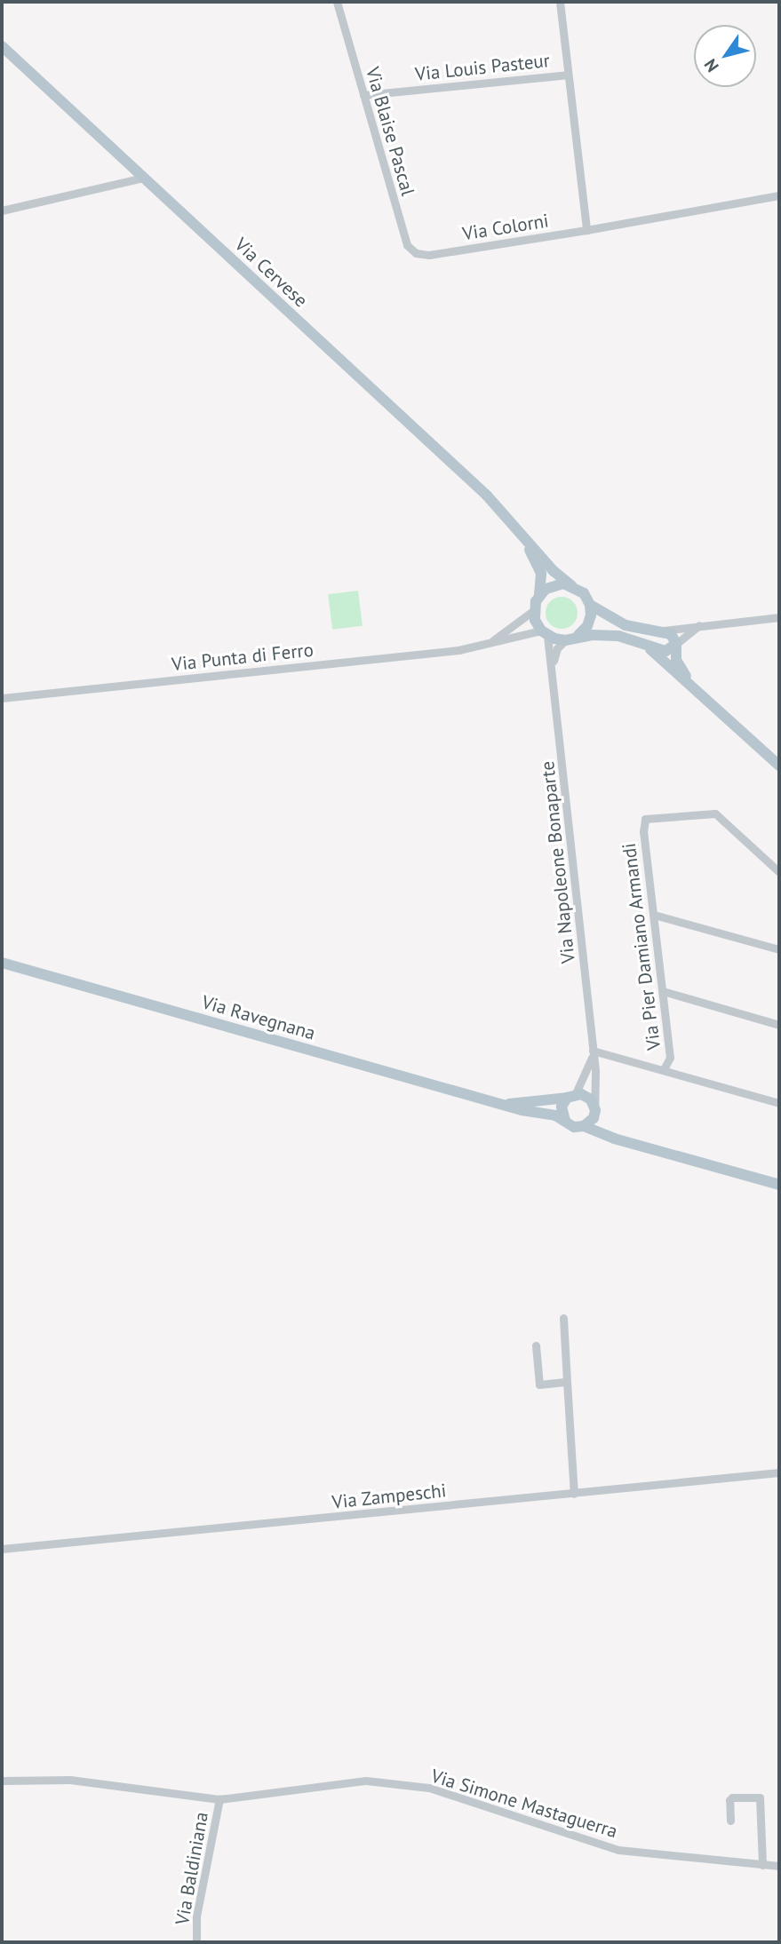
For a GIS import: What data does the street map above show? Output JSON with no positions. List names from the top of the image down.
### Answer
{
  "streets": {
    "main road": ["Via Cervese", "Via Ravegnana"],
    "street": [
      "Via Louis Pasteur",
      "Via Blaise Pascal",
      "Via Colorni",
      "Via Punta di Ferro",
      "Via Napoleone Bonaparte",
      "Via Pier Damiano Armandi",
      "Via Zampeschi",
      "Via Simone Mastaguerra",
      "Via Baldiniana"
    ]
  },
  "crossings": [
    ["Via Louis Pasteur", "Via Blaise Pascal"],
    ["Via Blaise Pascal", "Via Colorni"],
    ["Via Cervese", "Via Punta di Ferro"],
    ["Via Cervese", "Via Napoleone Bonaparte"],
    ["Via Punta di Ferro", "Via Napoleone Bonaparte"],
    ["Via Napoleone Bonaparte", "Via Ravegnana"],
    ["Via Simone Mastaguerra", "Via Baldiniana"]
  ],
  "north": "bottom left"
}
